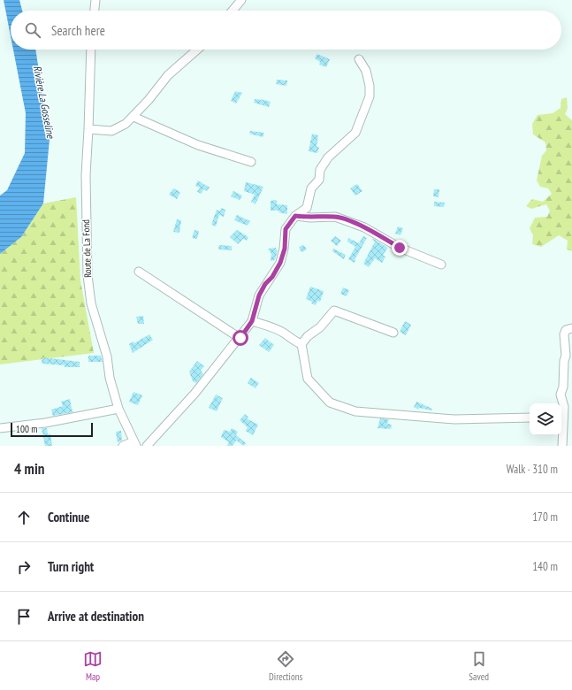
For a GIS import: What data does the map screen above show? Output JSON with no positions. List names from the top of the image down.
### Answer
{
  "streets": {
    "street": ["Route de La Fond"]
  },
  "water": ["Rivière La Gosseline"],
  "scale_bar": "100 m",
  "page": {
    "search": "Search here",
    "scale": "100 m",
    "heading": ["4 min", "Walk · 310 m"],
    "list": [
      ["Continue", "170 m"],
      ["Turn right", "140 m"],
      "Arrive at destination"
    ],
    "nav": ["Map", "Directions", "Saved"]
  }
}
